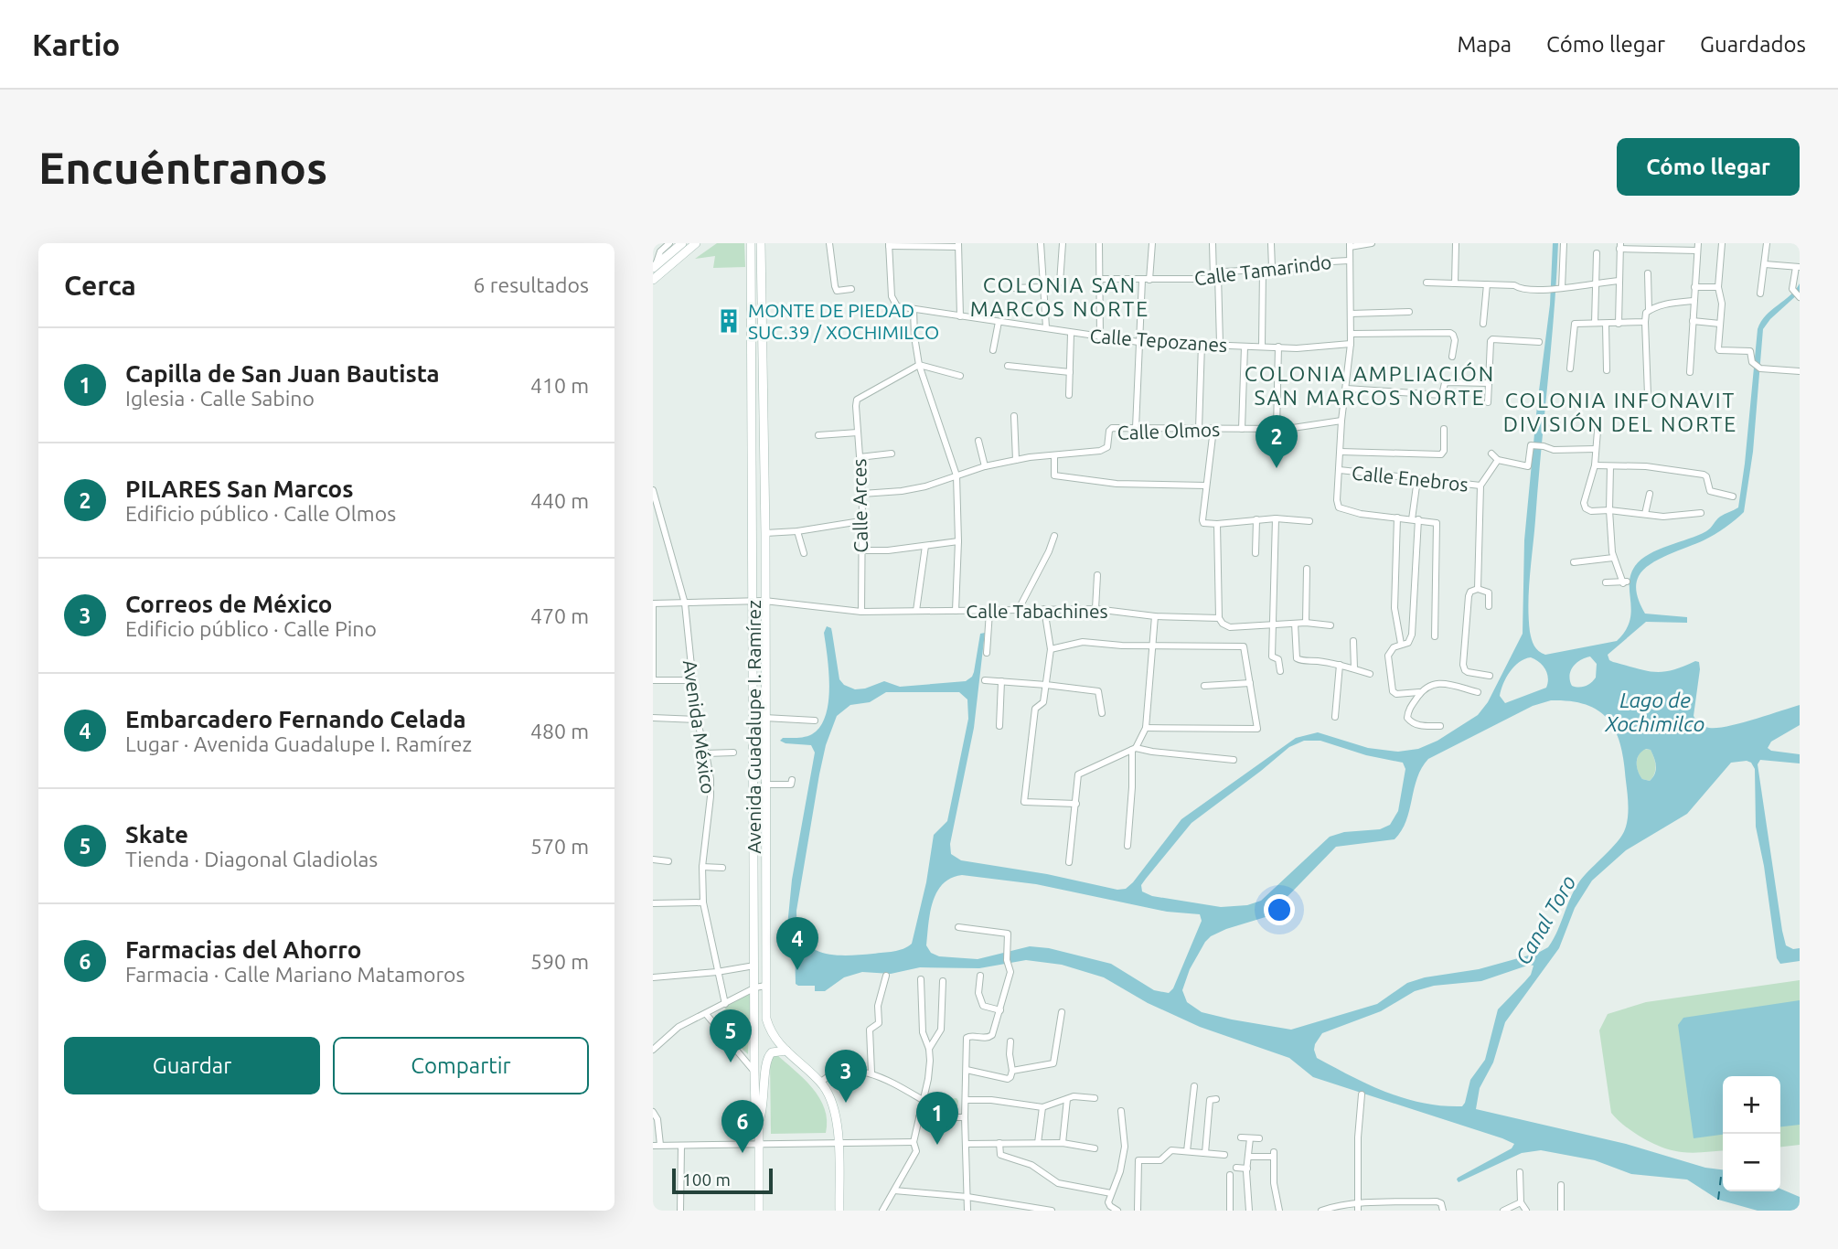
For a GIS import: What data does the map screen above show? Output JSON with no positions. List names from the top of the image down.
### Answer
{
  "streets": {
    "main road": ["Avenida Guadalupe I. Ramírez"],
    "street": [
      "Calle Tamarindo",
      "Calle Tepozanes",
      "Calle Olmos",
      "Calle Enebros",
      "Calle Arces",
      "Calle Tabachines",
      "Avenida México"
    ]
  },
  "crossings": [
    ["Calle Olmos", "Calle Arces"],
    ["Calle Arces", "Calle Tabachines"],
    ["Calle Tabachines", "Avenida México"],
    ["Calle Tabachines", "Avenida Guadalupe I. Ramírez"]
  ],
  "districts": ["COLONIA SAN MARCOS NORTE", "COLONIA AMPLIACIÓN SAN MARCOS NORTE", "COLONIA INFONAVIT DIVISIÓN DEL NORTE"],
  "water": ["Lago de Xochimilco", "Canal Toro"],
  "places": {
    "building": ["MONTE DE PIEDAD SUC.39 / XOCHIMILCO"]
  },
  "scale_bar": "100 m",
  "page": {
    "header": "Kartio",
    "nav": ["Mapa", "Cómo llegar", "Guardados"],
    "buttons": [
      "Cómo llegar",
      ["Guardar", "Compartir"]
    ],
    "title": "Encuéntranos",
    "heading": ["Cerca", "6 resultados"],
    "list": [
      {
        "mark": "1",
        "name": "Capilla de San Juan Bautista",
        "note": "Iglesia · Calle Sabino",
        "value": "410 m"
      },
      {
        "mark": "2",
        "name": "PILARES San Marcos",
        "note": "Edificio público · Calle Olmos",
        "value": "440 m"
      },
      {
        "mark": "3",
        "name": "Correos de México",
        "note": "Edificio público · Calle Pino",
        "value": "470 m"
      },
      {
        "mark": "4",
        "name": "Embarcadero Fernando Celada",
        "note": "Lugar · Avenida Guadalupe I. Ramírez",
        "value": "480 m"
      },
      {
        "mark": "5",
        "name": "Skate",
        "note": "Tienda · Diagonal Gladiolas",
        "value": "570 m"
      },
      {
        "mark": "6",
        "name": "Farmacias del Ahorro",
        "note": "Farmacia · Calle Mariano Matamoros",
        "value": "590 m"
      }
    ],
    "pins": [
      "2",
      "4",
      "5",
      "3",
      "1",
      "6"
    ],
    "map_buttons": ["+", "−"],
    "scale": "100 m"
  }
}
